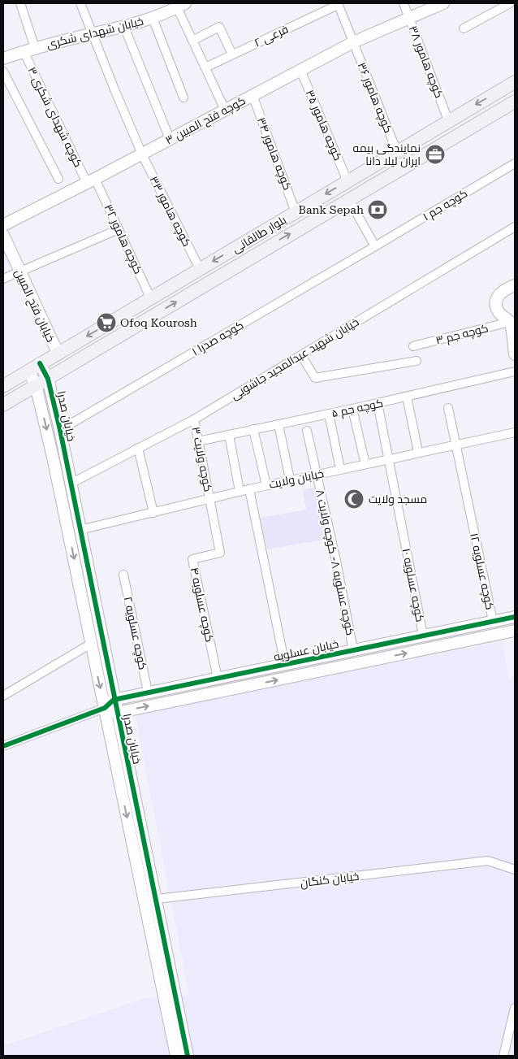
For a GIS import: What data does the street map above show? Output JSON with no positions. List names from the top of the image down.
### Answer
{
  "streets": {
    "main road": ["بلوار طالقانی"],
    "street": [
      "خیابان شهدای شکری",
      "فرعی ۲",
      "کوچه هامور ۳۸",
      "کوچه هامور ۳۶",
      "کوچه شهدای شکری ۳",
      "کوچه فتح المبین ۳",
      "کوچه هامور ۳۵",
      "کوچه هامور ۳۴",
      "کوچه جم ۱",
      "کوچه هامور ۳۳",
      "کوچه هامور ۳۲",
      "خیابان فتح المبین",
      "کوچه جم ۳",
      "کوچه صدرا ۱",
      "خیابان شهید عبدالمجید جاشویی",
      "کوچه جم ۵",
      "خیابان صدرا",
      "کوچه ولایت ۳",
      "خیابان ولایت",
      "کوچه عسلویه ۸- کوچه ولایت ۸",
      "کوچه عسلویه ۱۲",
      "کوچه عسلویه ۱۰",
      "کوچه عسلویه ۴",
      "کوچه عسلویه ۲",
      "خیابان عسلویه",
      "خیابان کنگان"
    ]
  },
  "crossings": [
    ["خیابان شهدای شکری", "کوچه شهدای شکری ۳"],
    ["خیابان شهدای شکری", "کوچه هامور ۳۳"],
    ["فرعی ۲", "کوچه هامور ۳۶"],
    ["کوچه هامور ۳۸", "کوچه فتح المبین ۳"],
    ["کوچه هامور ۳۸", "بلوار طالقانی"],
    ["کوچه هامور ۳۶", "کوچه فتح المبین ۳"],
    ["کوچه هامور ۳۶", "بلوار طالقانی"],
    ["کوچه شهدای شکری ۳", "کوچه فتح المبین ۳"],
    ["کوچه شهدای شکری ۳", "کوچه هامور ۳۲"],
    ["کوچه فتح المبین ۳", "کوچه هامور ۳۵"],
    ["کوچه فتح المبین ۳", "کوچه هامور ۳۴"],
    ["کوچه فتح المبین ۳", "کوچه هامور ۳۳"],
    ["کوچه فتح المبین ۳", "کوچه هامور ۳۲"],
    ["کوچه هامور ۳۵", "بلوار طالقانی"],
    ["کوچه هامور ۳۴", "بلوار طالقانی"],
    ["کوچه جم ۱", "کوچه صدرا ۱"],
    ["کوچه هامور ۳۳", "بلوار طالقانی"],
    ["بلوار طالقانی", "کوچه هامور ۳۲"],
    ["بلوار طالقانی", "خیابان فتح المبین"],
    ["بلوار طالقانی", "خیابان صدرا"],
    ["کوچه صدرا ۱", "خیابان صدرا"],
    ["خیابان شهید عبدالمجید جاشویی", "خیابان صدرا"],
    ["خیابان شهید عبدالمجید جاشویی", "کوچه ولایت ۳"],
    ["کوچه جم ۵", "کوچه ولایت ۳"],
    ["کوچه جم ۵", "کوچه عسلویه ۱۰"],
    ["خیابان صدرا", "خیابان ولایت"],
    ["خیابان صدرا", "خیابان عسلویه"],
    ["خیابان صدرا", "خیابان کنگان"],
    ["کوچه ولایت ۳", "خیابان ولایت"],
    ["کوچه ولایت ۳", "کوچه عسلویه ۴"],
    ["خیابان ولایت", "کوچه عسلویه ۸- کوچه ولایت ۸"],
    ["خیابان ولایت", "کوچه عسلویه ۱۲"],
    ["خیابان ولایت", "کوچه عسلویه ۱۰"],
    ["کوچه عسلویه ۸- کوچه ولایت ۸", "خیابان عسلویه"],
    ["کوچه عسلویه ۱۲", "خیابان عسلویه"],
    ["کوچه عسلویه ۱۰", "خیابان عسلویه"],
    ["کوچه عسلویه ۴", "خیابان عسلویه"],
    ["کوچه عسلویه ۲", "خیابان عسلویه"]
  ],
  "places": {
    "office": ["نمایندگی بیمه ایران لیلا دانا"],
    "bank": ["Bank Sepah"],
    "supermarket": ["Ofoq Kourosh"],
    "mosque": ["مسجد ولایت"]
  }
}
